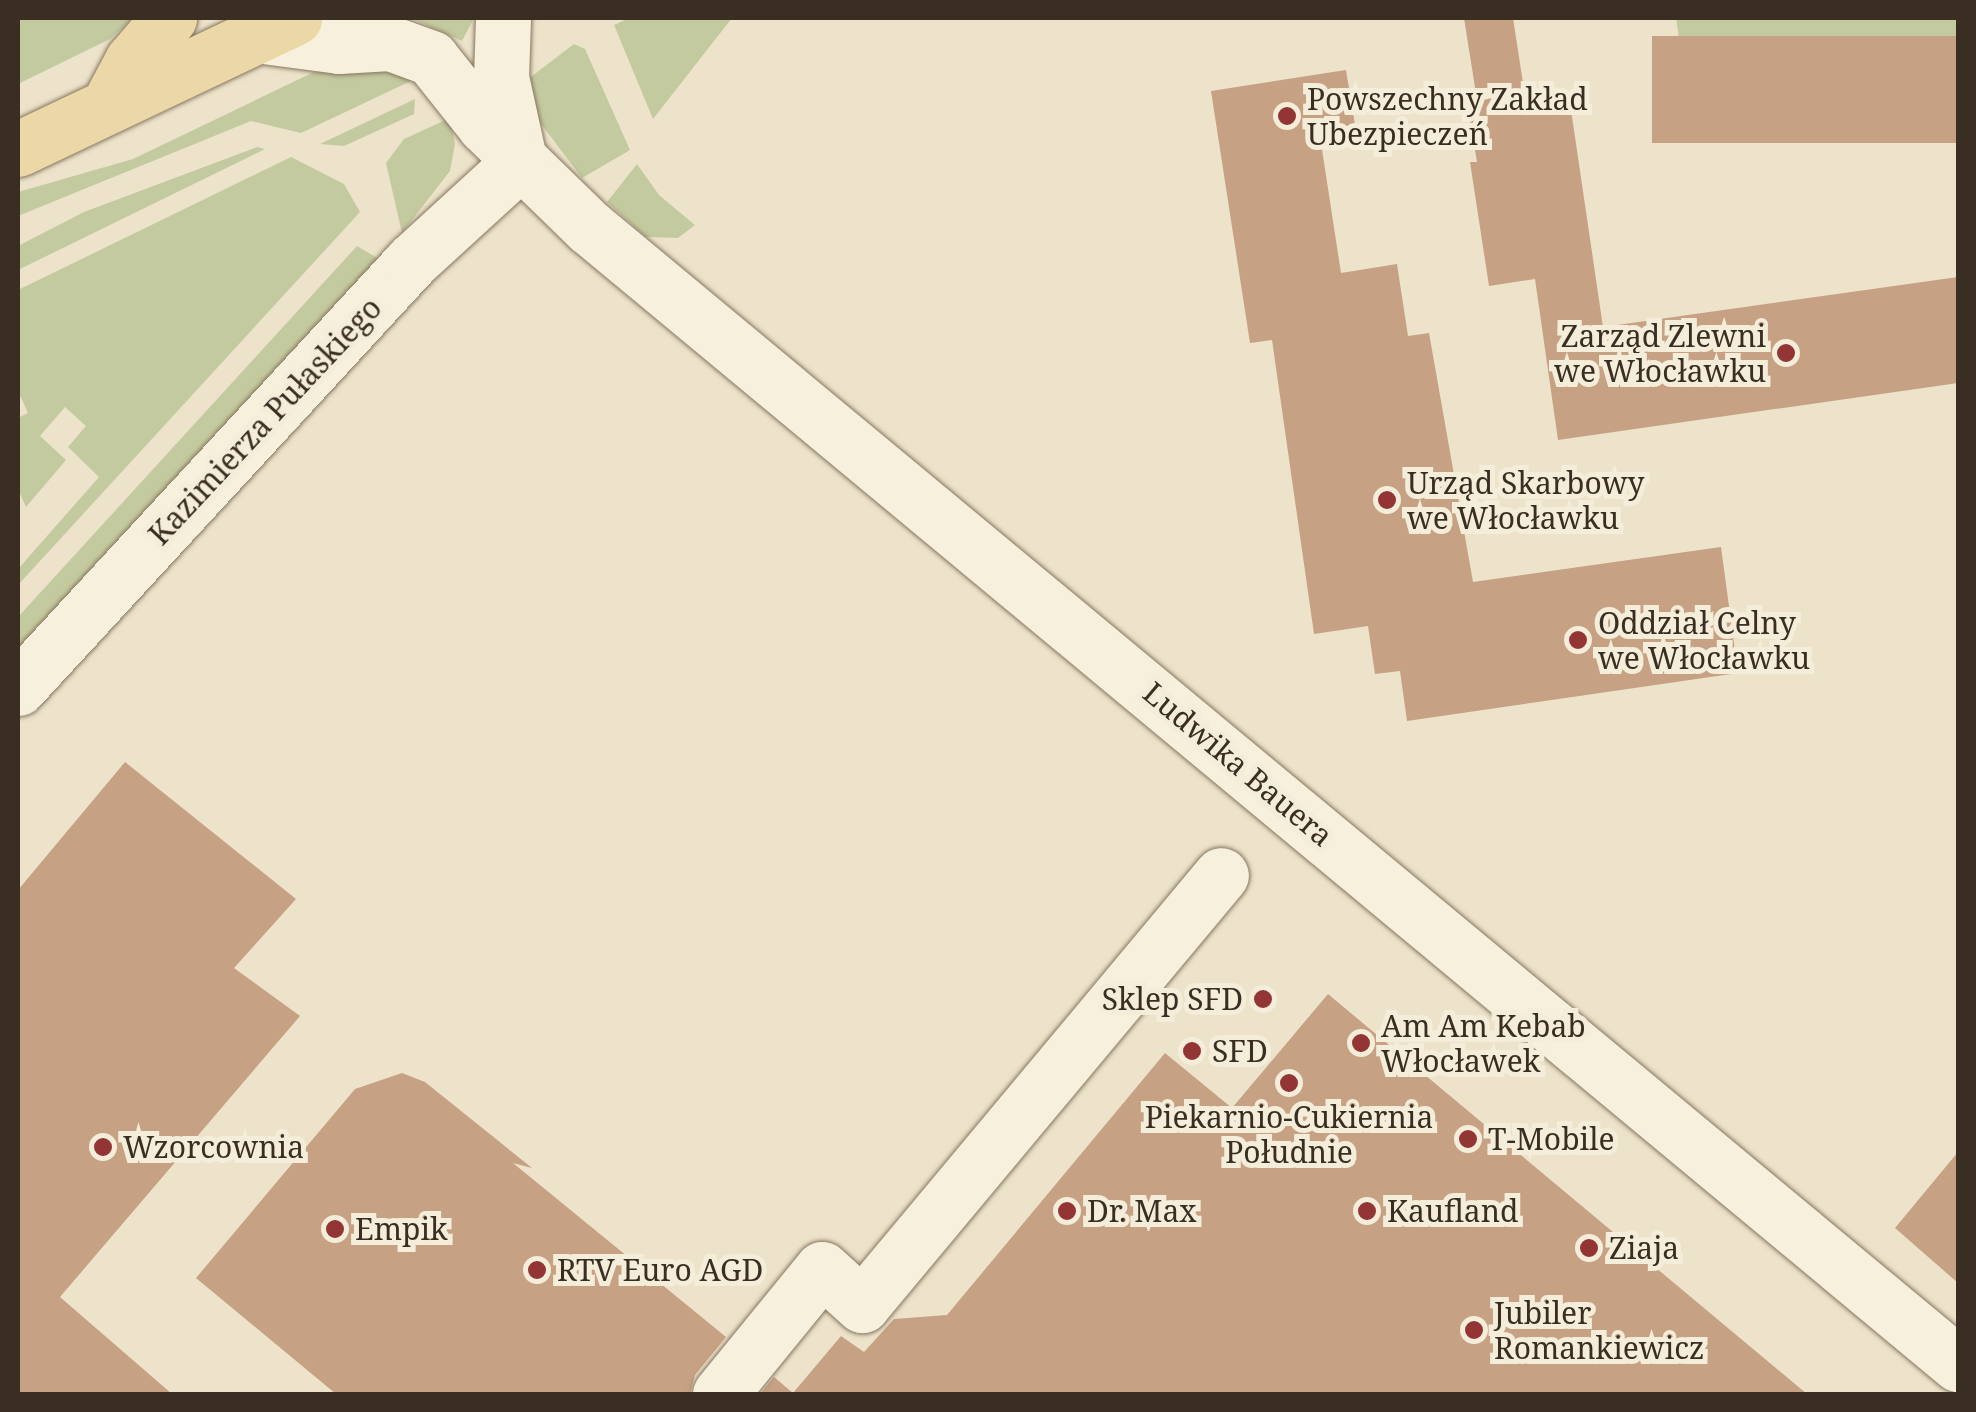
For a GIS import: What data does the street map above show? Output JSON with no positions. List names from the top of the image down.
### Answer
{
  "streets": {
    "street": ["Kazimierza Pułaskiego", "Ludwika Bauera"]
  },
  "crossings": [
    ["Kazimierza Pułaskiego", "Ludwika Bauera"]
  ],
  "places": [
    "Powszechny Zakład Ubezpieczeń",
    "Zarząd Zlewni we Włocławku",
    "Urząd Skarbowy we Włocławku",
    "Oddział Celny we Włocławku",
    "Sklep SFD",
    "Am Am Kebab Włocławek",
    "SFD",
    "Piekarnio-Cukiernia Południe",
    "T-Mobile",
    "Wzorcownia",
    "Dr. Max",
    "Kaufland",
    "Empik",
    "Ziaja",
    "RTV Euro AGD",
    "Jubiler Romankiewicz"
  ]
}
